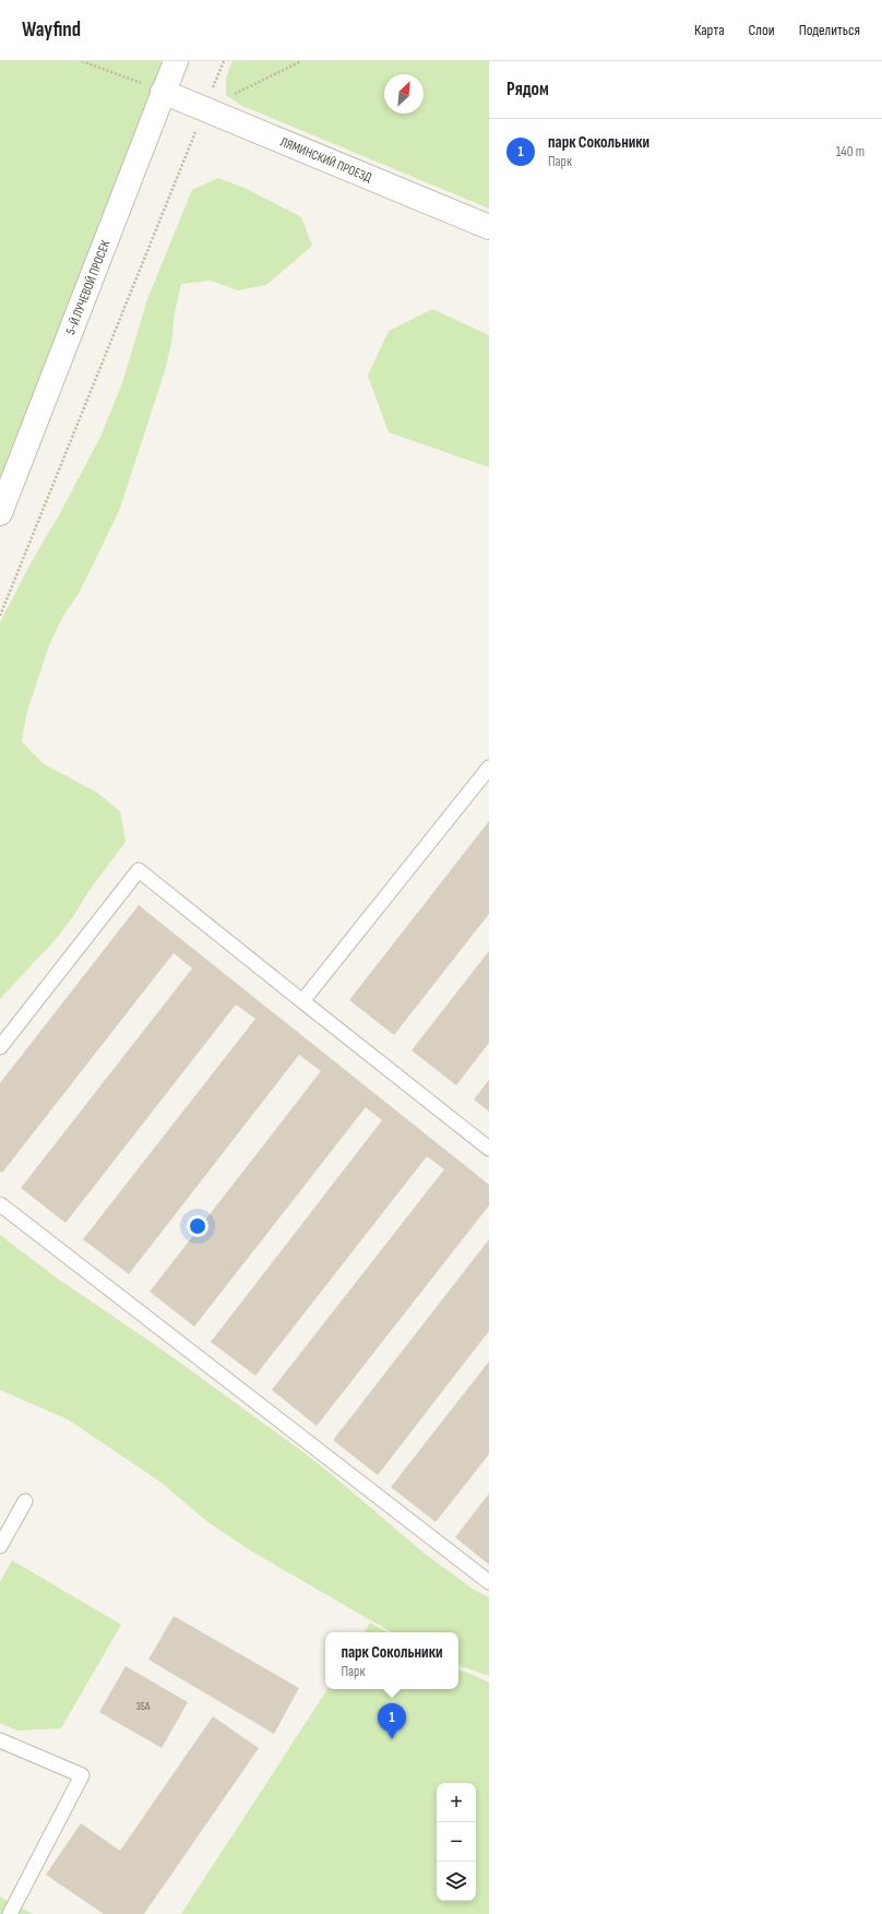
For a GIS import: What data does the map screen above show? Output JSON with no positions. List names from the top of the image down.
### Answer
{
  "streets": {
    "street": ["ЛЯМИНСКИЙ ПРОЕЗД", "5-Й ЛУЧЕВОЙ ПРОСЕК"]
  },
  "crossings": [
    ["ЛЯМИНСКИЙ ПРОЕЗД", "5-Й ЛУЧЕВОЙ ПРОСЕК"]
  ],
  "house_numbers": ["35А"],
  "north": "top right",
  "page": {
    "header": "Wayfind",
    "nav": ["Карта", "Слои", "Поделиться"],
    "heading": "Рядом",
    "list": [
      {
        "mark": "1",
        "name": "парк Сокольники",
        "note": "Парк",
        "value": "140 m"
      }
    ],
    "popup": ["парк Сокольники", "Парк"],
    "pins": "1",
    "map_buttons": ["+", "−"]
  }
}
